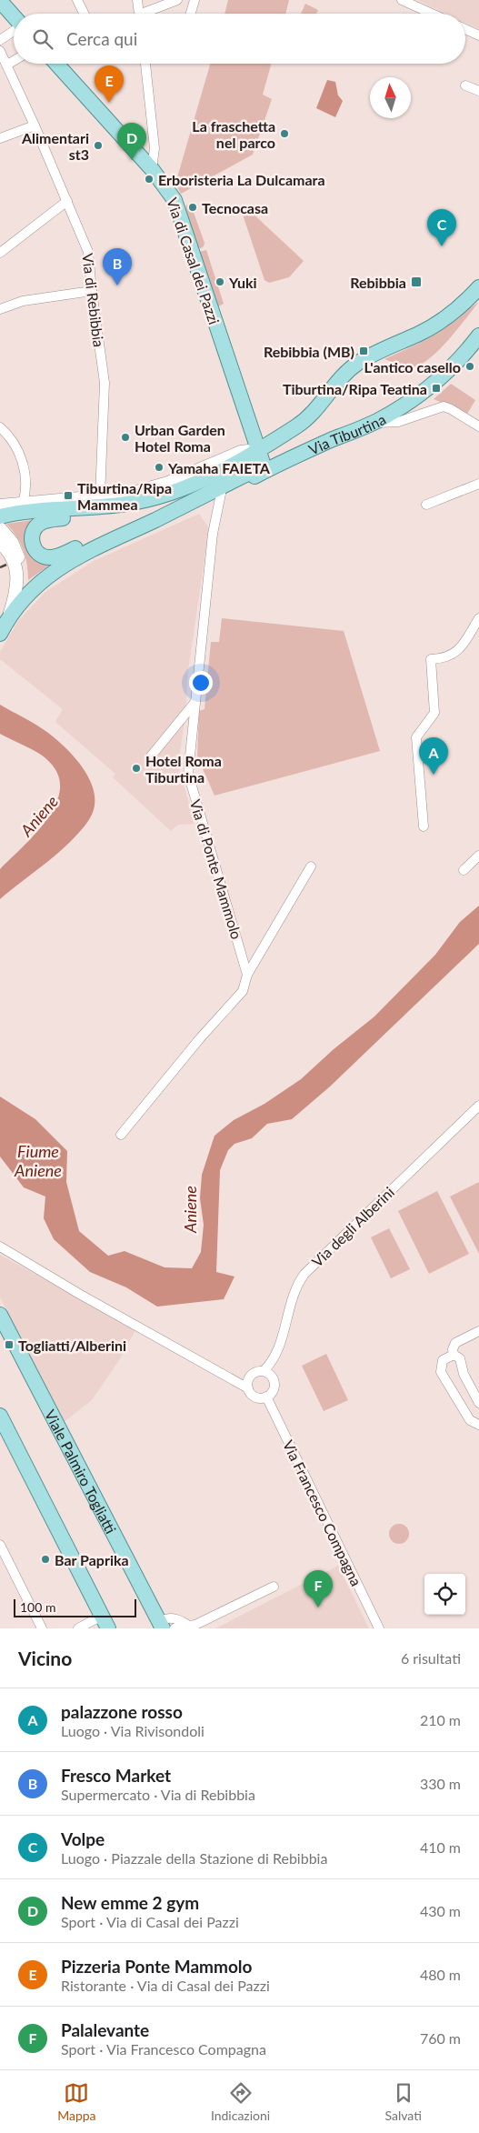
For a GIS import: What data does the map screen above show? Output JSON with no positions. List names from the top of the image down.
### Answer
{
  "streets": {
    "main road": ["Via di Casal dei Pazzi", "Via Tiburtina", "Viale Palmiro Togliatti"],
    "street": [
      "Via di Rebibbia",
      "Via di Ponte Mammolo",
      "Via degli Alberini",
      "Via Francesco Compagna"
    ]
  },
  "crossings": [
    ["Via di Casal dei Pazzi", "Via Tiburtina"],
    ["Via di Rebibbia", "Via Tiburtina"],
    ["Via Tiburtina", "Via di Ponte Mammolo"],
    ["Via degli Alberini", "Via Francesco Compagna"]
  ],
  "water": ["Aniene", "Fiume Aniene"],
  "places": {
    "other": [
      "La fraschetta nel parco",
      "Alimentari st3",
      "Erboristeria La Dulcamara",
      "Tecnocasa",
      "Yuki",
      "L'antico casello",
      "Urban Garden Hotel Roma",
      "Yamaha FAIETA",
      "Hotel Roma Tiburtina",
      "Bar Paprika"
    ],
    "transit": [
      "Rebibbia",
      "Rebibbia (MB)",
      "Tiburtina/Ripa Teatina",
      "Tiburtina/Ripa Mammea",
      "Togliatti/Alberini"
    ]
  },
  "scale_bar": "100 m",
  "north": "top",
  "page": {
    "search": "Cerca qui",
    "pins": [
      "E",
      "D",
      "C",
      "B",
      "A",
      "F"
    ],
    "scale": "100 m",
    "heading": ["Vicino", "6 risultati"],
    "list": [
      {
        "mark": "A",
        "name": "palazzone rosso",
        "note": "Luogo · Via Rivisondoli",
        "value": "210 m"
      },
      {
        "mark": "B",
        "name": "Fresco Market",
        "note": "Supermercato · Via di Rebibbia",
        "value": "330 m"
      },
      {
        "mark": "C",
        "name": "Volpe",
        "note": "Luogo · Piazzale della Stazione di Rebibbia",
        "value": "410 m"
      },
      {
        "mark": "D",
        "name": "New emme 2 gym",
        "note": "Sport · Via di Casal dei Pazzi",
        "value": "430 m"
      },
      {
        "mark": "E",
        "name": "Pizzeria Ponte Mammolo",
        "note": "Ristorante · Via di Casal dei Pazzi",
        "value": "480 m"
      },
      {
        "mark": "F",
        "name": "Palalevante",
        "note": "Sport · Via Francesco Compagna",
        "value": "760 m"
      }
    ],
    "nav": ["Mappa", "Indicazioni", "Salvati"]
  }
}
